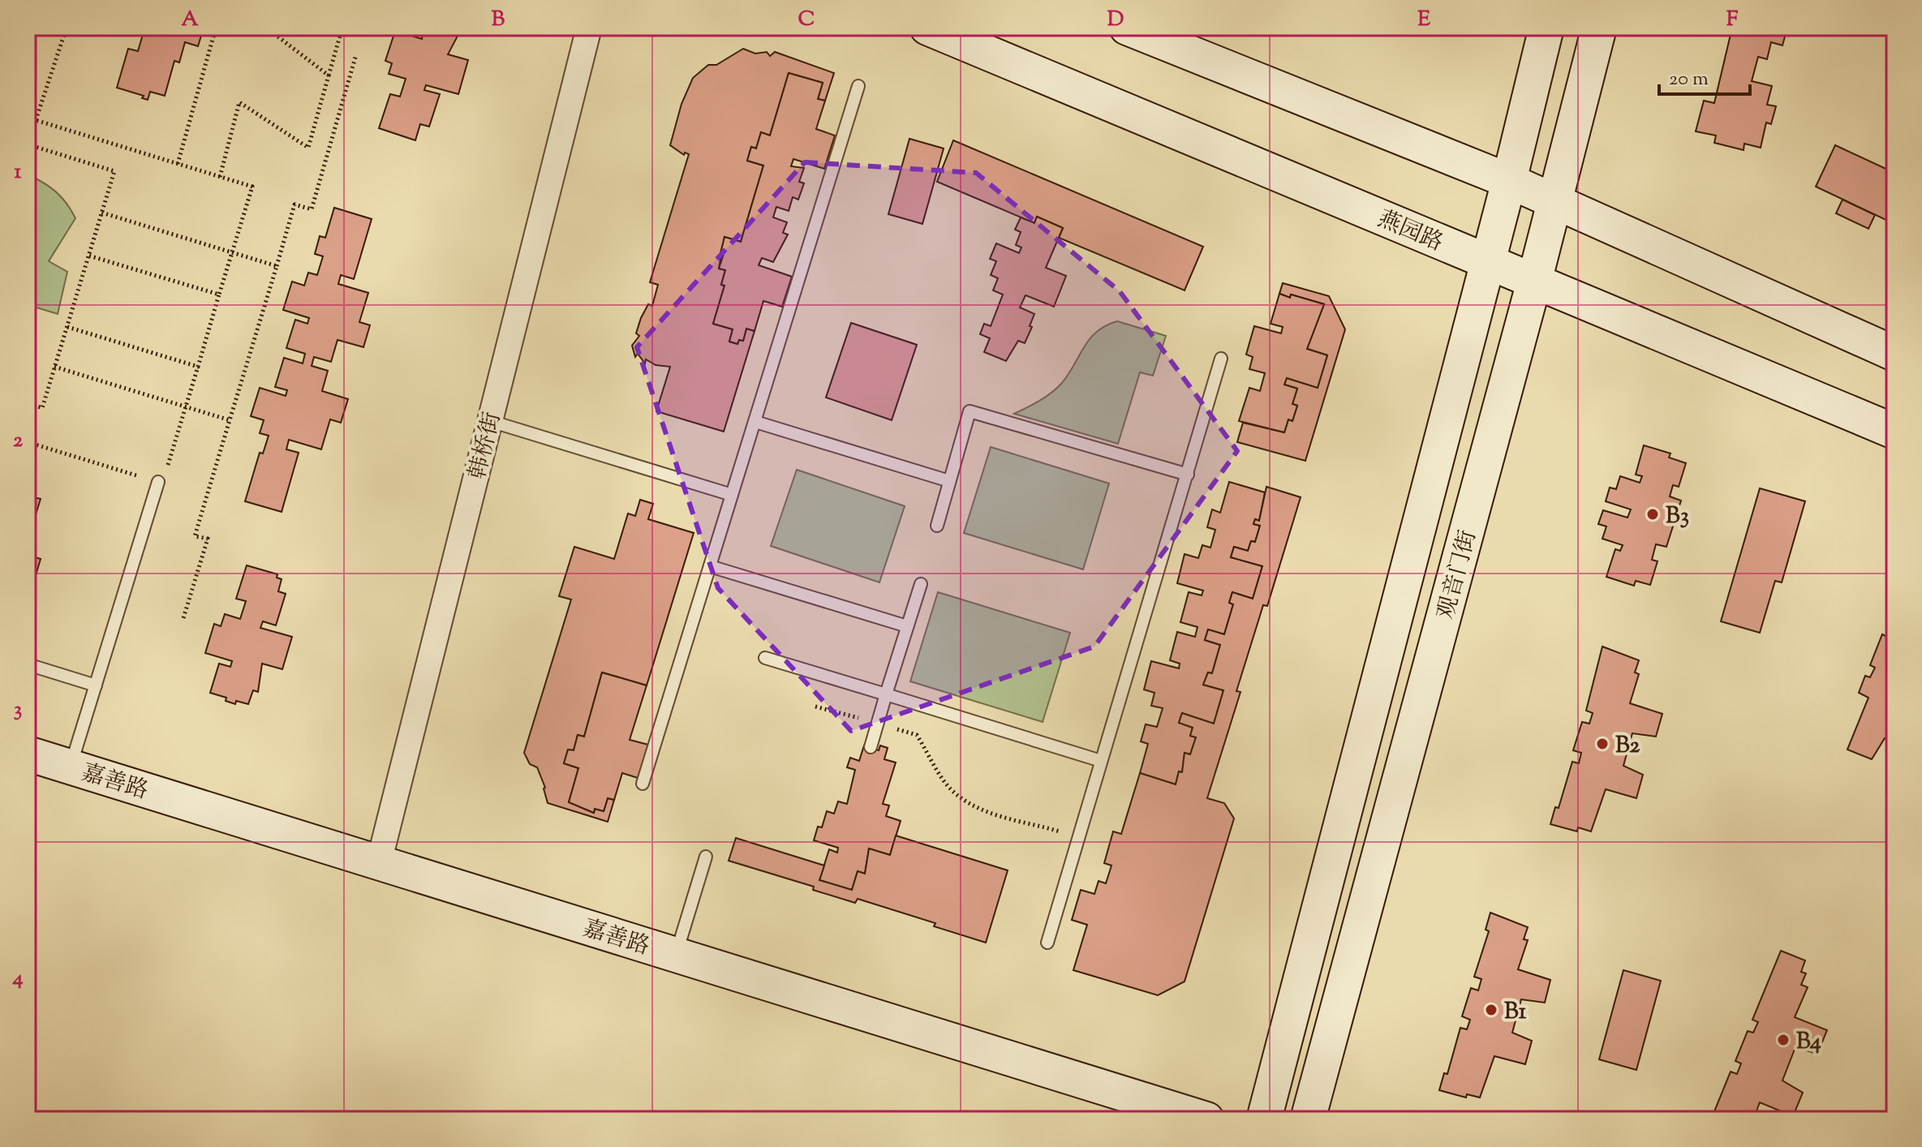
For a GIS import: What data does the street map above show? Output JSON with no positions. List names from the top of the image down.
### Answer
{
  "streets": {
    "street": [
      "燕园路",
      "韩桥街",
      "观音门街",
      "嘉善路"
    ]
  },
  "crossings": [
    ["燕园路", "观音门街"],
    ["韩桥街", "嘉善路"]
  ],
  "places": [
    "B3",
    "B2",
    "B1",
    "B4"
  ],
  "scale_bar": "20 m",
  "grid": {
    "columns": [
      "A",
      "B",
      "C",
      "D",
      "E",
      "F"
    ],
    "rows": [
      "1",
      "2",
      "3",
      "4"
    ]
  }
}
